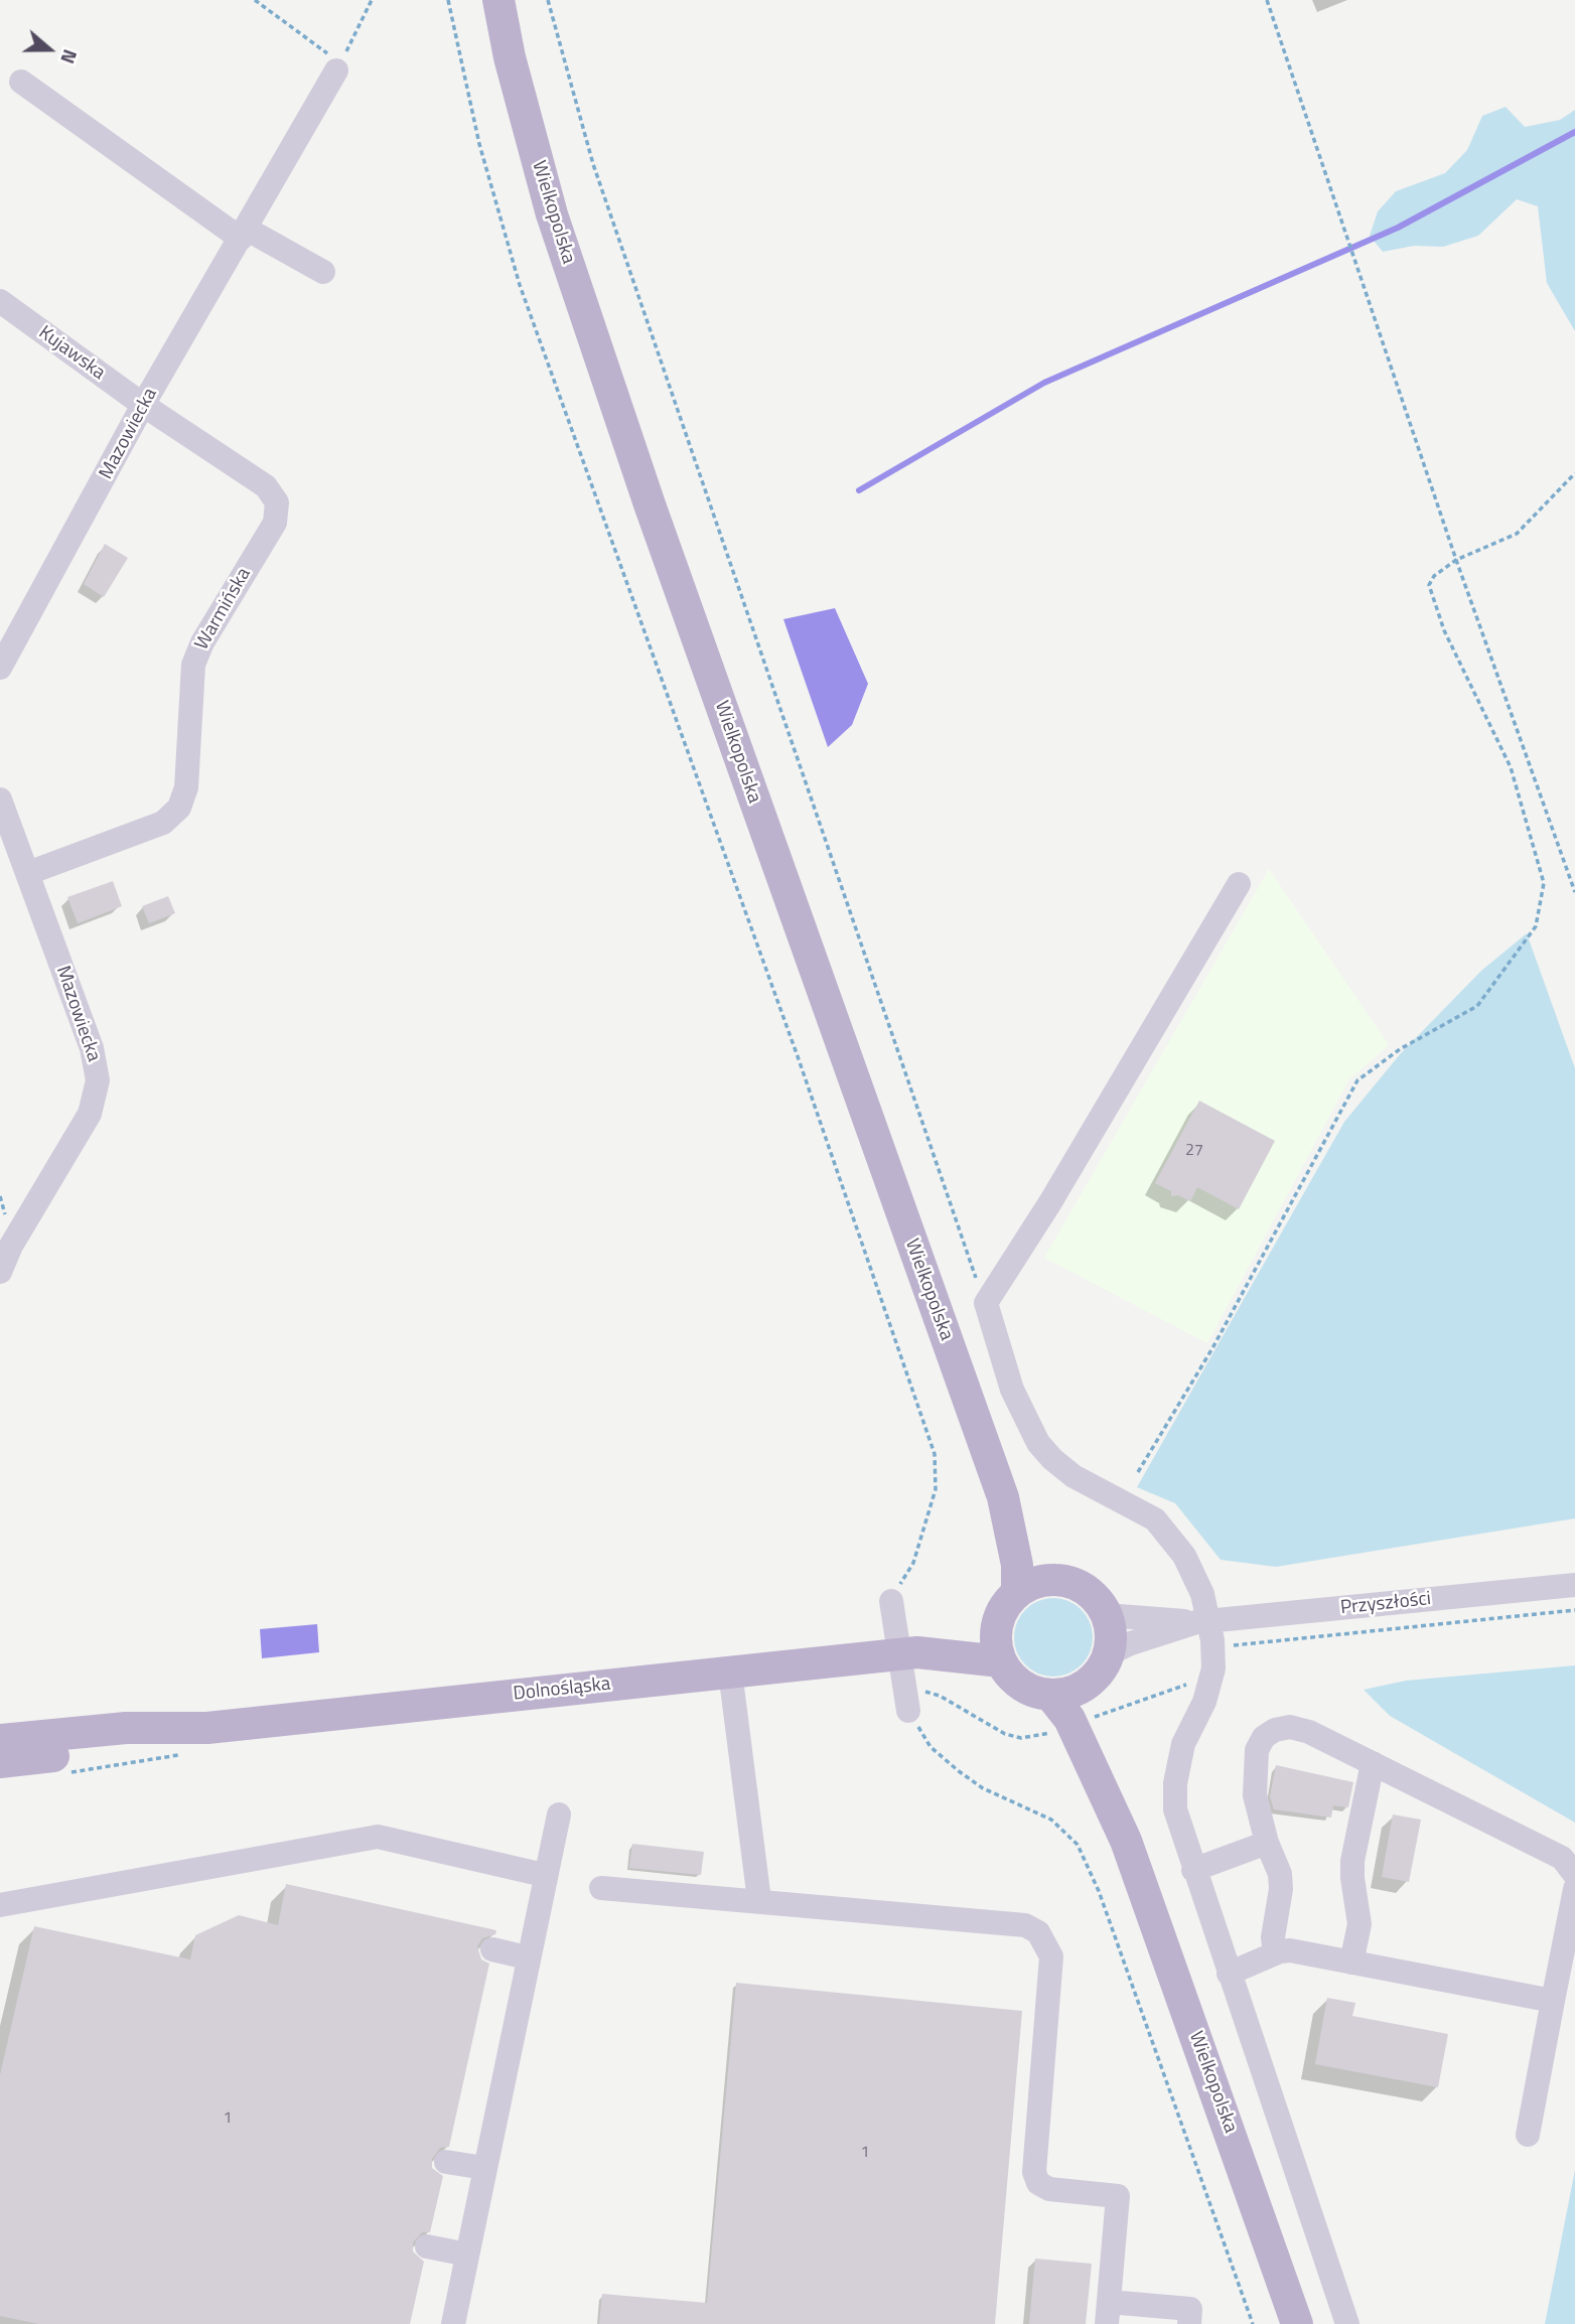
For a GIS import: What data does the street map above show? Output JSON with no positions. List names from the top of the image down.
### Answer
{
  "streets": {
    "main road": ["Wielkopolska", "Dolnośląska"],
    "street": [
      "Kujawska",
      "Mazowiecka",
      "Warmińska",
      "Przyszłości"
    ]
  },
  "crossings": [
    ["Wielkopolska", "Przyszłości"],
    ["Wielkopolska", "Dolnośląska"],
    ["Kujawska", "Mazowiecka"],
    ["Kujawska", "Warmińska"],
    ["Mazowiecka", "Warmińska"],
    ["Przyszłości", "Dolnośląska"]
  ],
  "house_numbers": ["27", "1", "1"],
  "north": "right"
}
